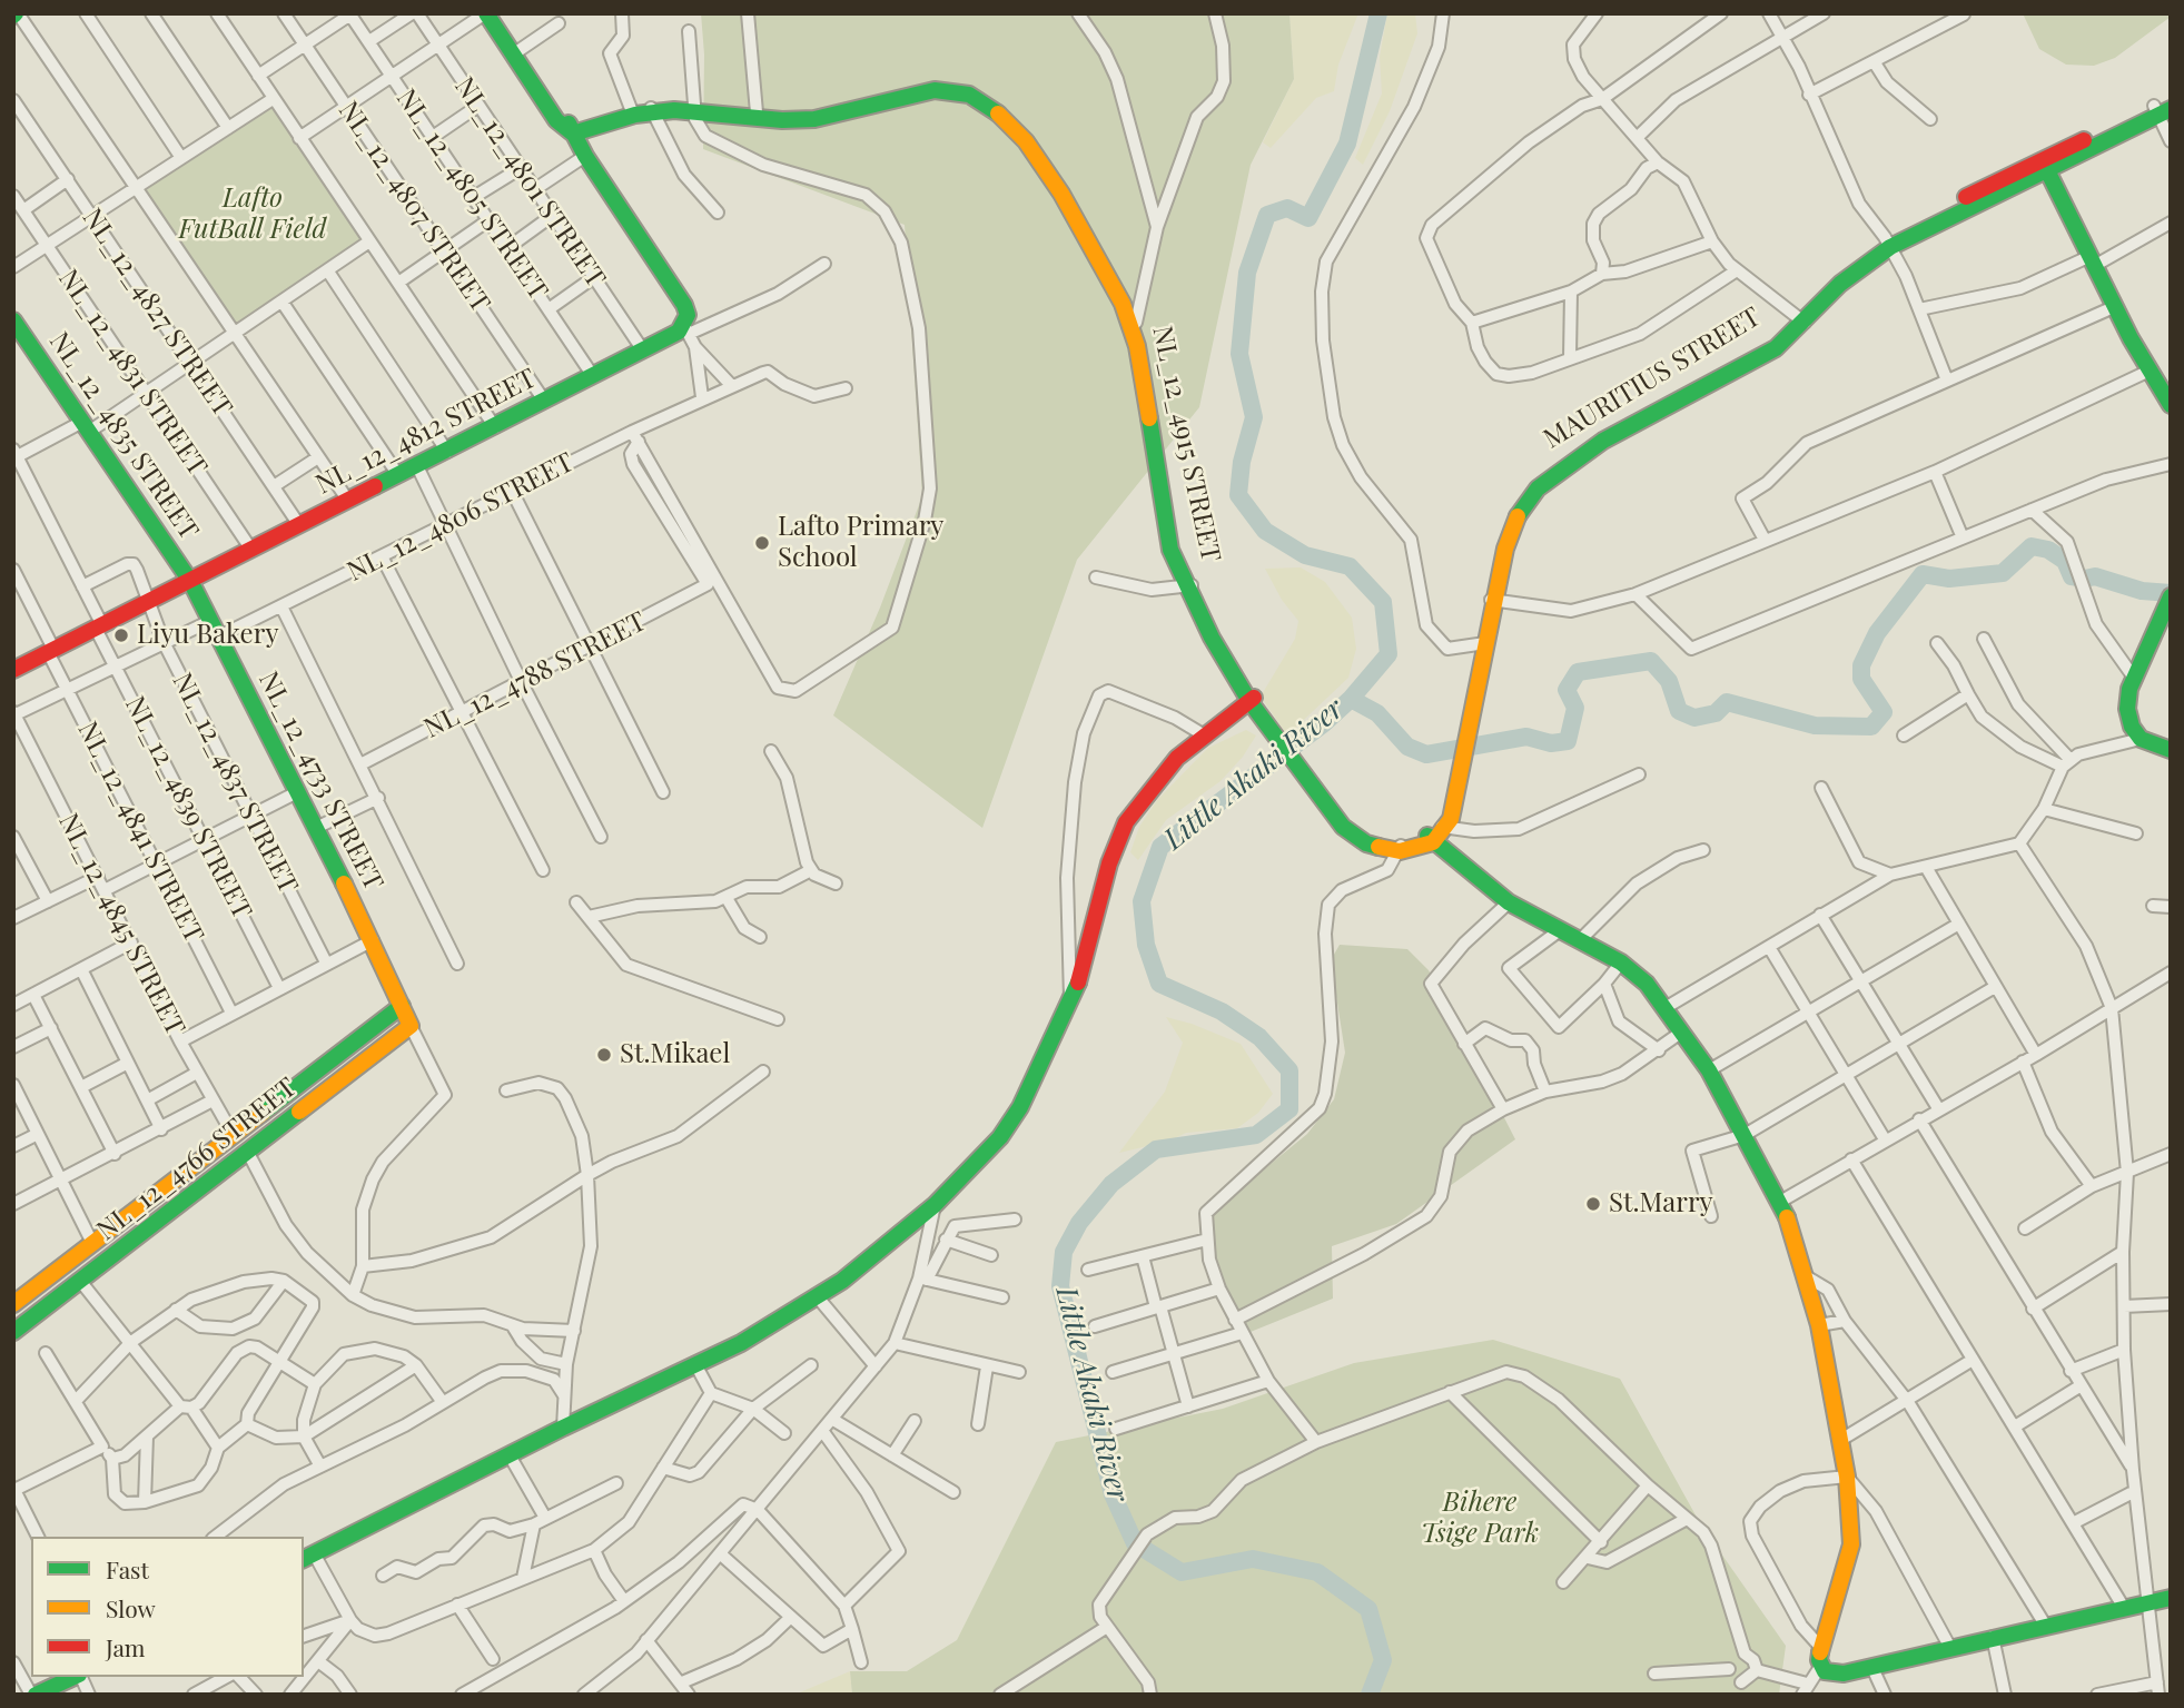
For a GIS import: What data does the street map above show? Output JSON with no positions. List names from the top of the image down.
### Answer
{
  "streets": {
    "main road": [
      "MAURITIUS STREET",
      "NL_12_4812 STREET",
      "NL_12_4835 STREET",
      "NL_12_4915 STREET",
      "NL_12_4733 STREET",
      "NL_12_4766 STREET"
    ],
    "street": [
      "NL_12_4801 STREET",
      "NL_12_4805 STREET",
      "NL_12_4807 STREET",
      "NL_12_4827 STREET",
      "NL_12_4831 STREET",
      "NL_12_4806 STREET",
      "NL_12_4788 STREET",
      "NL_12_4837 STREET",
      "NL_12_4839 STREET",
      "NL_12_4841 STREET",
      "NL_12_4845 STREET"
    ]
  },
  "crossings": [
    ["NL_12_4801 STREET", "NL_12_4812 STREET"],
    ["NL_12_4805 STREET", "NL_12_4812 STREET"],
    ["NL_12_4807 STREET", "NL_12_4812 STREET"],
    ["NL_12_4827 STREET", "NL_12_4812 STREET"],
    ["NL_12_4831 STREET", "NL_12_4812 STREET"],
    ["NL_12_4812 STREET", "NL_12_4835 STREET"],
    ["NL_12_4812 STREET", "NL_12_4733 STREET"],
    ["NL_12_4812 STREET", "NL_12_4837 STREET"],
    ["NL_12_4812 STREET", "NL_12_4839 STREET"],
    ["NL_12_4812 STREET", "NL_12_4841 STREET"],
    ["NL_12_4835 STREET", "NL_12_4733 STREET"],
    ["NL_12_4806 STREET", "NL_12_4788 STREET"],
    ["NL_12_4806 STREET", "NL_12_4733 STREET"],
    ["NL_12_4733 STREET", "NL_12_4766 STREET"],
    ["NL_12_4837 STREET", "NL_12_4839 STREET"],
    ["NL_12_4845 STREET", "NL_12_4766 STREET"]
  ],
  "water": ["Little Akaki River"],
  "parks": ["Lafto FutBall Field", "Bihere Tsige Park"],
  "places": [
    "Lafto Primary School",
    "Liyu Bakery",
    "St.Mikael",
    "St.Marry"
  ],
  "legend": ["Fast", "Slow", "Jam"]
}
